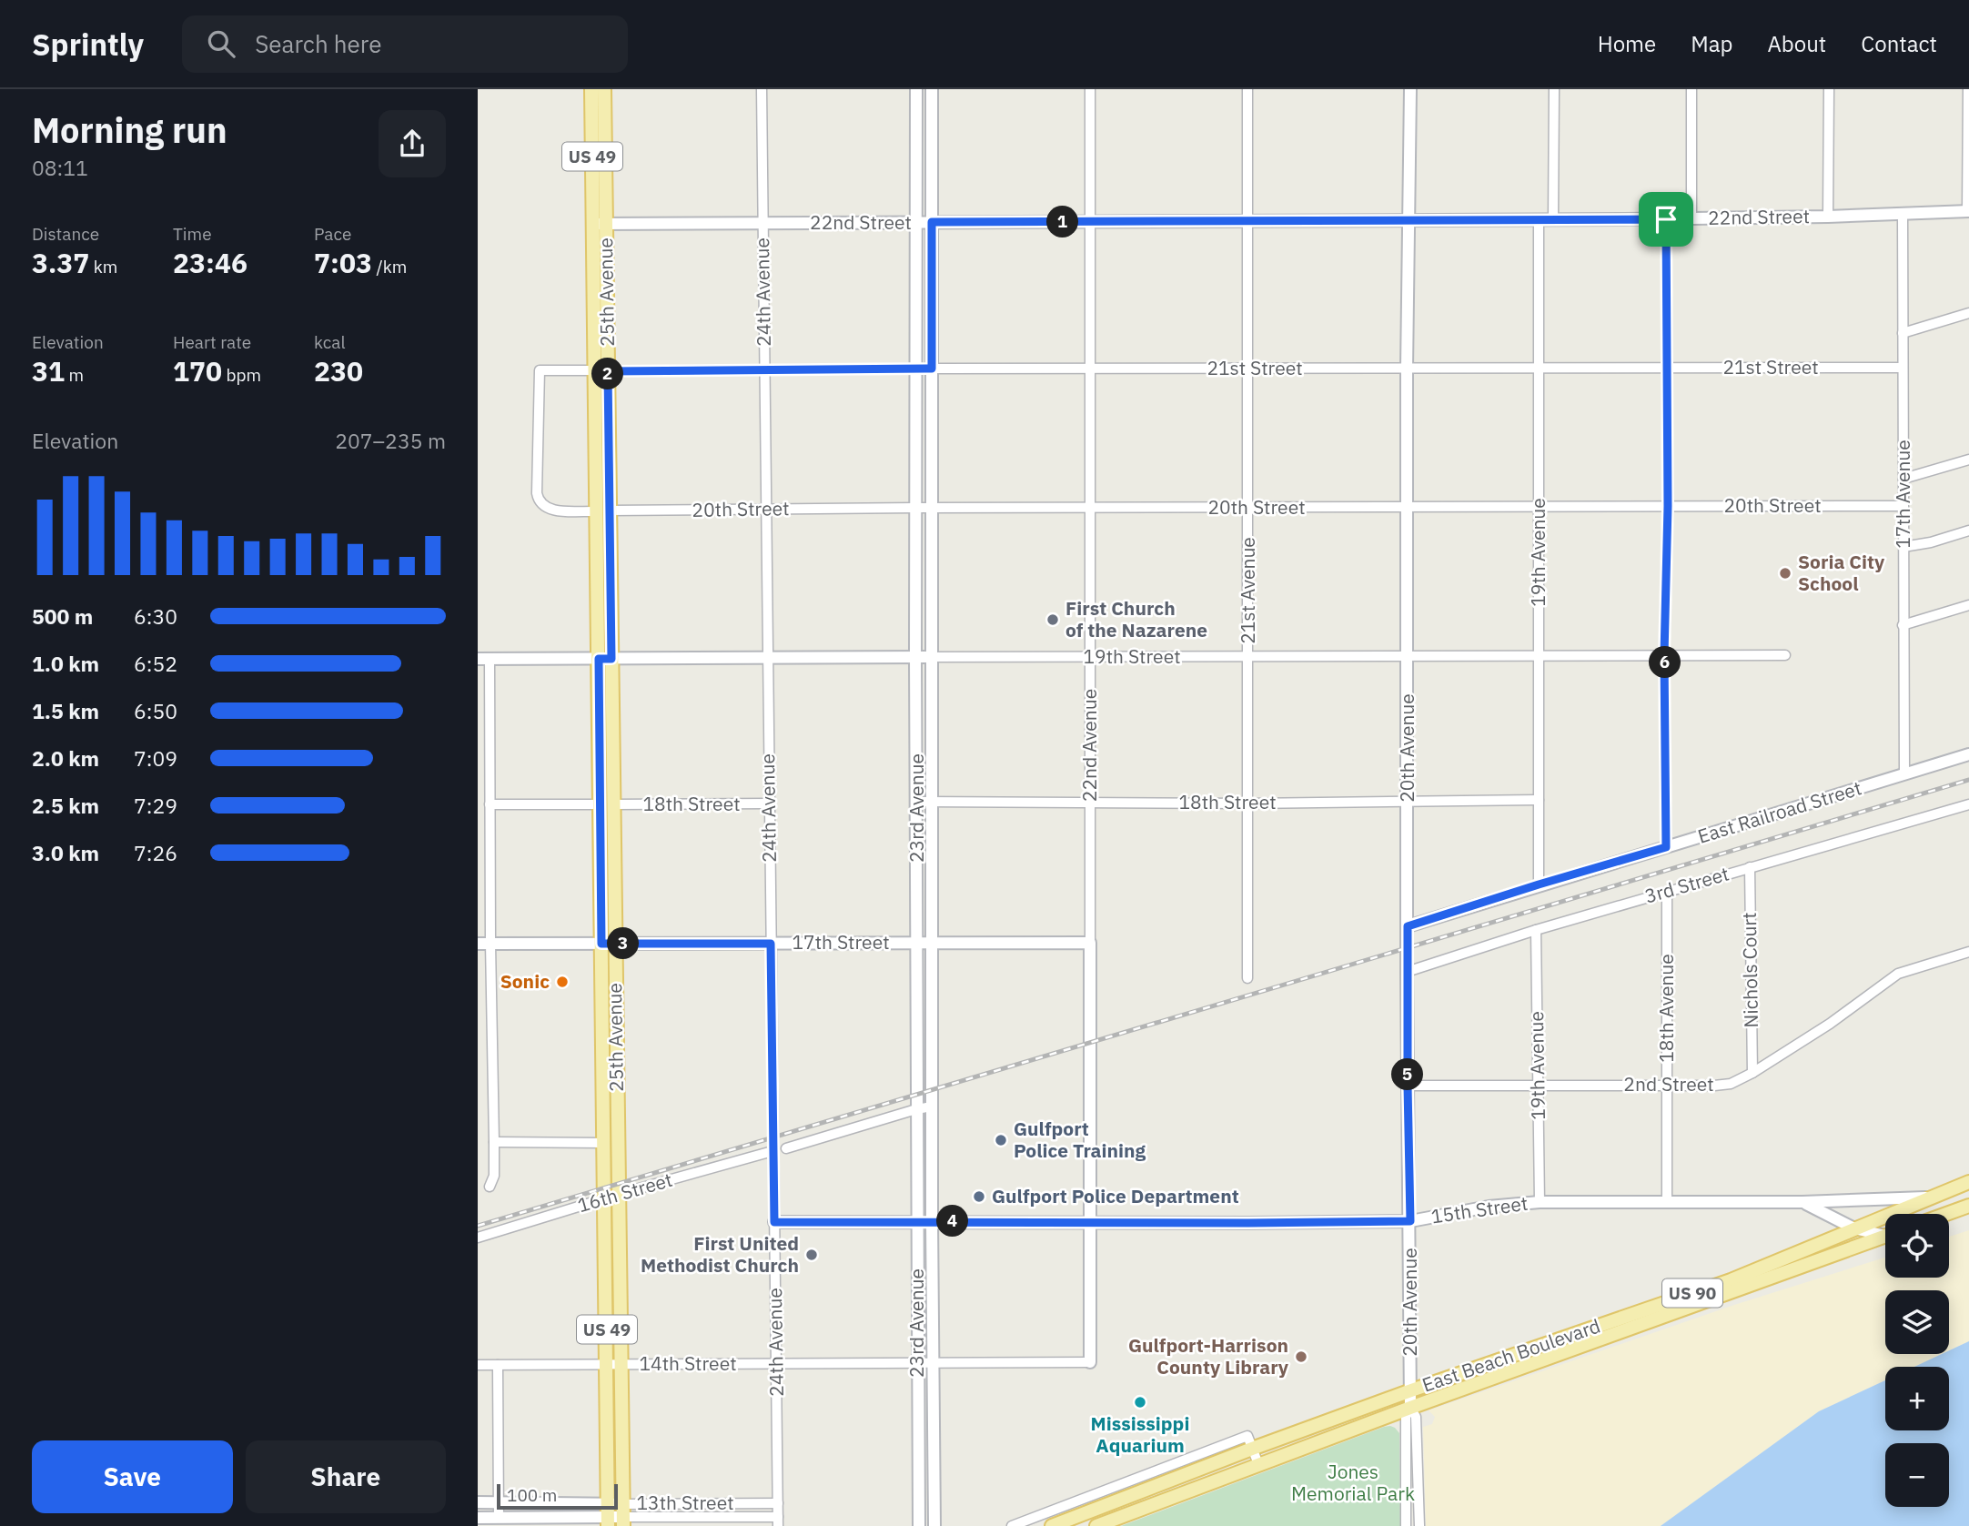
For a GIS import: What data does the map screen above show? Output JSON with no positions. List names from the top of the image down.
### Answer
{
  "streets": {
    "main road": [
      "US 49",
      "25th Avenue",
      "US 90",
      "East Beach Boulevard"
    ],
    "street": [
      "22nd Street",
      "24th Avenue",
      "21st Street",
      "17th Avenue",
      "20th Street",
      "19th Avenue",
      "21st Avenue",
      "19th Street",
      "22nd Avenue",
      "20th Avenue",
      "18th Street",
      "23rd Avenue",
      "East Railroad Street",
      "3rd Street",
      "17th Street",
      "Nichols Court",
      "18th Avenue",
      "2nd Street",
      "16th Street",
      "15th Street",
      "14th Street",
      "13th Street"
    ]
  },
  "crossings": [
    ["22nd Street", "25th Avenue"],
    ["22nd Street", "24th Avenue"],
    ["22nd Street", "17th Avenue"],
    ["22nd Street", "19th Avenue"],
    ["22nd Street", "21st Avenue"],
    ["22nd Street", "22nd Avenue"],
    ["22nd Street", "20th Avenue"],
    ["22nd Street", "23rd Avenue"],
    ["25th Avenue", "21st Street"],
    ["25th Avenue", "20th Street"],
    ["25th Avenue", "19th Street"],
    ["25th Avenue", "18th Street"],
    ["25th Avenue", "17th Street"],
    ["25th Avenue", "16th Street"],
    ["25th Avenue", "14th Street"],
    ["25th Avenue", "13th Street"],
    ["24th Avenue", "21st Street"],
    ["24th Avenue", "20th Street"],
    ["24th Avenue", "19th Street"],
    ["24th Avenue", "18th Street"],
    ["24th Avenue", "17th Street"],
    ["24th Avenue", "16th Street"],
    ["24th Avenue", "15th Street"],
    ["24th Avenue", "14th Street"],
    ["24th Avenue", "13th Street"],
    ["21st Street", "17th Avenue"],
    ["21st Street", "20th Street"],
    ["21st Street", "19th Avenue"],
    ["21st Street", "21st Avenue"],
    ["21st Street", "22nd Avenue"],
    ["21st Street", "20th Avenue"],
    ["21st Street", "23rd Avenue"],
    ["17th Avenue", "20th Street"],
    ["17th Avenue", "East Railroad Street"],
    ["20th Street", "19th Avenue"],
    ["20th Street", "21st Avenue"],
    ["20th Street", "22nd Avenue"],
    ["20th Street", "20th Avenue"],
    ["20th Street", "23rd Avenue"],
    ["19th Avenue", "19th Street"],
    ["19th Avenue", "18th Street"],
    ["19th Avenue", "East Railroad Street"],
    ["19th Avenue", "3rd Street"],
    ["19th Avenue", "2nd Street"],
    ["19th Avenue", "15th Street"],
    ["21st Avenue", "19th Street"],
    ["21st Avenue", "18th Street"],
    ["19th Street", "22nd Avenue"],
    ["19th Street", "20th Avenue"],
    ["19th Street", "23rd Avenue"],
    ["22nd Avenue", "18th Street"],
    ["22nd Avenue", "17th Street"],
    ["22nd Avenue", "15th Street"],
    ["22nd Avenue", "14th Street"],
    ["20th Avenue", "18th Street"],
    ["20th Avenue", "East Railroad Street"],
    ["20th Avenue", "3rd Street"],
    ["20th Avenue", "2nd Street"],
    ["20th Avenue", "15th Street"],
    ["20th Avenue", "East Beach Boulevard"],
    ["18th Street", "23rd Avenue"],
    ["23rd Avenue", "17th Street"],
    ["23rd Avenue", "15th Street"],
    ["23rd Avenue", "14th Street"],
    ["3rd Street", "Nichols Court"],
    ["3rd Street", "18th Avenue"],
    ["Nichols Court", "2nd Street"],
    ["18th Avenue", "2nd Street"],
    ["18th Avenue", "15th Street"],
    ["15th Street", "East Beach Boulevard"]
  ],
  "parks": ["Jones Memorial Park"],
  "places": [
    "Soria City School",
    "First Church of the Nazarene",
    "Sonic",
    "Gulfport Police Training",
    "Gulfport Police Department",
    "First United Methodist Church",
    "Gulfport-Harrison County Library",
    "Mississippi Aquarium"
  ],
  "scale_bar": "100 m",
  "page": {
    "header": "Sprintly",
    "search": "Search here",
    "nav": [
      "Home",
      "Map",
      "About",
      "Contact"
    ],
    "heading": ["Morning run", "08:11"],
    "stats": [
      ["Distance", "3.37 km"],
      ["Time", "23:46"],
      ["Pace", "7:03 /km"],
      ["Elevation", "31 m"],
      ["Heart rate", "170 bpm"],
      ["kcal", "230"]
    ],
    "pins": [
      "1",
      "2",
      "6",
      "3",
      "5",
      "4"
    ],
    "chart": ["Elevation", "207–235 m"],
    "list": [
      {
        "name": "500 m",
        "note": "6:30"
      },
      {
        "name": "1.0 km",
        "note": "6:52"
      },
      {
        "name": "1.5 km",
        "note": "6:50"
      },
      {
        "name": "2.0 km",
        "note": "7:09"
      },
      {
        "name": "2.5 km",
        "note": "7:29"
      },
      {
        "name": "3.0 km",
        "note": "7:26"
      }
    ],
    "map_buttons": ["+", "−"],
    "buttons": ["Save", "Share"],
    "scale": "100 m"
  }
}
